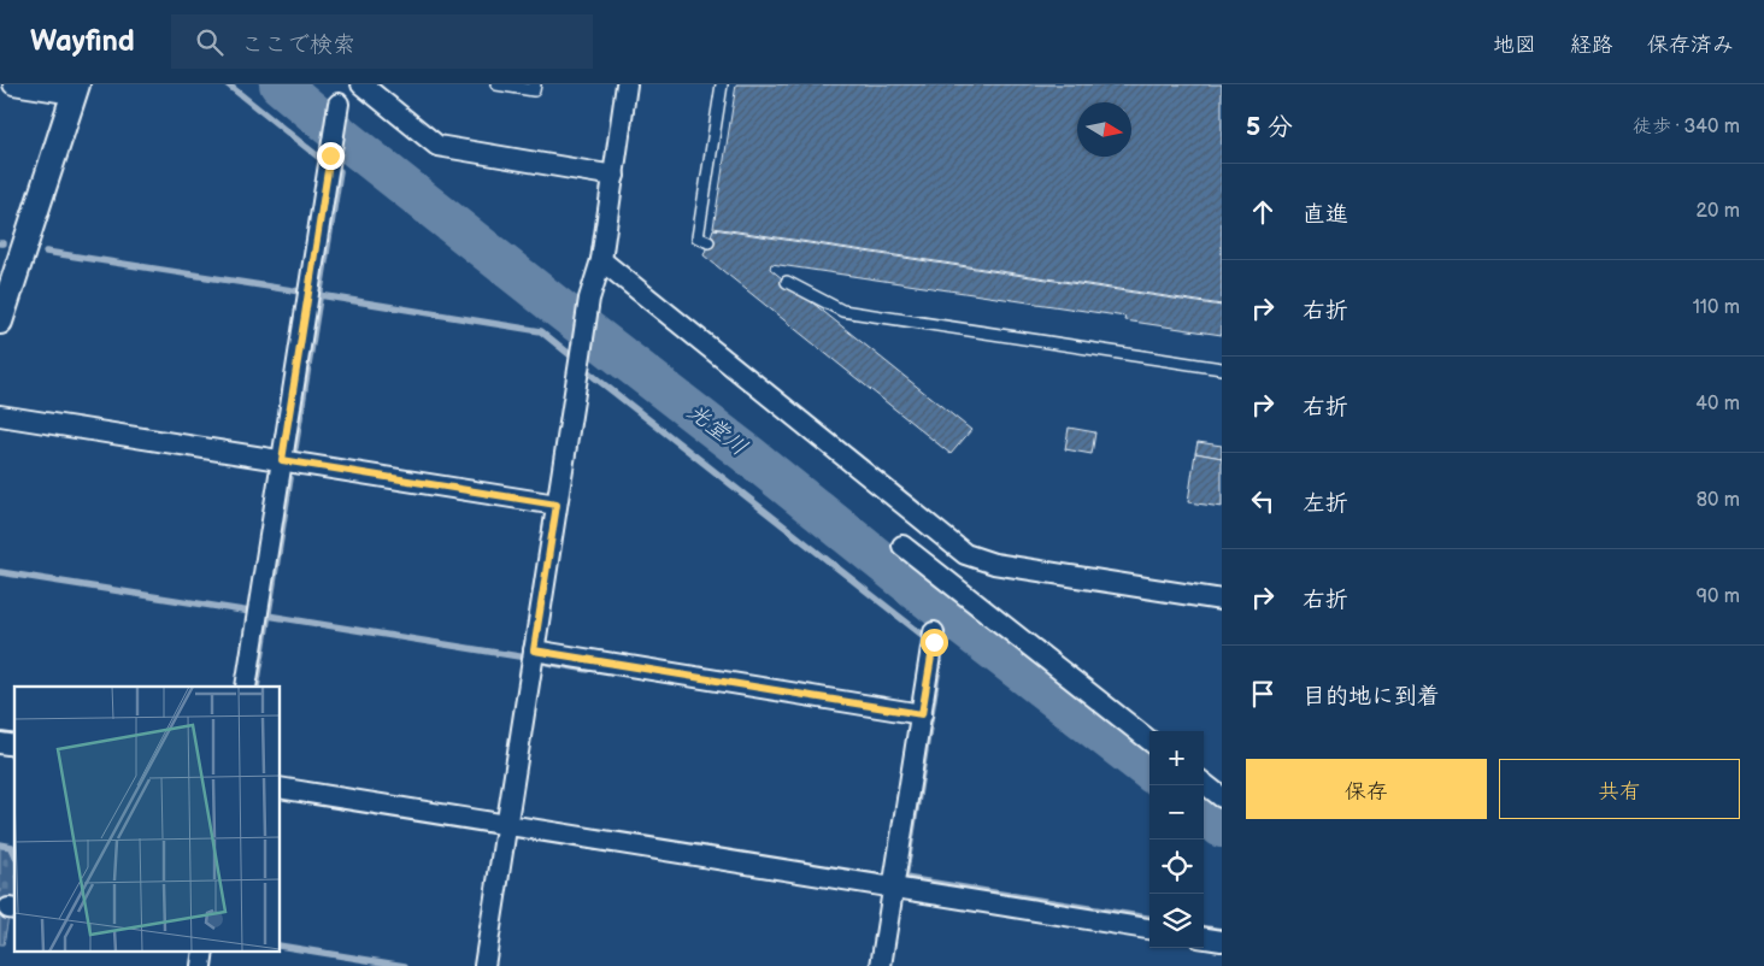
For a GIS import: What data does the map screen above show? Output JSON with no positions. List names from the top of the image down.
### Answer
{
  "water": ["光堂川"],
  "north": "right",
  "page": {
    "header": "Wayfind",
    "search": "ここで検索",
    "nav": ["地図", "経路", "保存済み"],
    "heading": ["5 分", "徒歩 · 340 m"],
    "list": [
      ["直進", "20 m"],
      ["右折", "110 m"],
      ["右折", "40 m"],
      ["左折", "80 m"],
      ["右折", "90 m"],
      "目的地に到着"
    ],
    "map_buttons": ["+", "−"],
    "buttons": ["保存", "共有"]
  }
}
